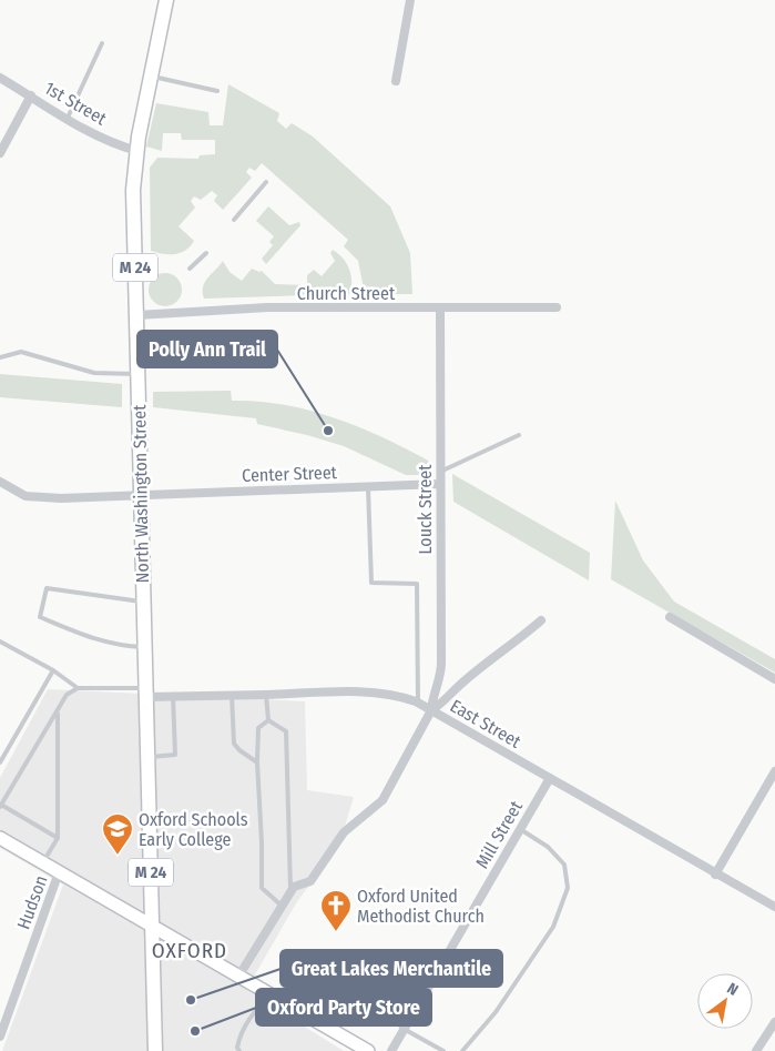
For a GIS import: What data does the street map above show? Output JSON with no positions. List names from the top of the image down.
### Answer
{
  "streets": {
    "main road": ["M 24", "North Washington Street"],
    "street": [
      "1st Street",
      "Church Street",
      "Center Street",
      "Louck Street",
      "East Street",
      "Mill Street",
      "Hudson"
    ]
  },
  "crossings": [
    ["1st Street", "North Washington Street"],
    ["M 24", "North Washington Street"],
    ["Church Street", "North Washington Street"],
    ["Church Street", "Louck Street"],
    ["Center Street", "North Washington Street"],
    ["Center Street", "Louck Street"],
    ["North Washington Street", "East Street"],
    ["Louck Street", "East Street"],
    ["East Street", "Mill Street"]
  ],
  "districts": ["OXFORD"],
  "places": {
    "other": ["Polly Ann Trail", "Great Lakes Merchantile", "Oxford Party Store"],
    "school or university": ["Oxford Schools Early College"],
    "church": ["Oxford United Methodist Church"]
  },
  "north": "top right"
}
